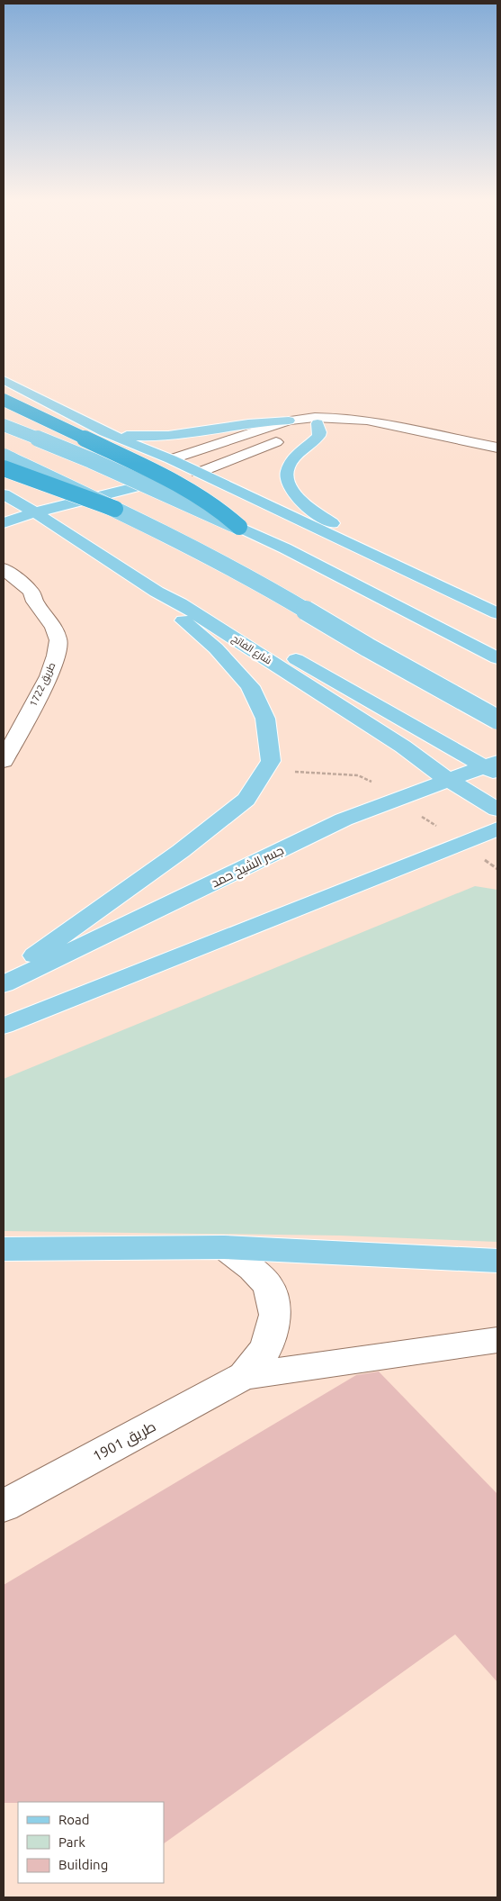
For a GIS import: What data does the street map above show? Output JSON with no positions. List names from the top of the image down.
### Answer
{
  "streets": {
    "main road": ["شارع الفاتح", "جسر الشيخ حمد"],
    "street": ["طريق 1722", "طريق 1901"]
  },
  "crossings": [
    ["شارع الفاتح", "جسر الشيخ حمد"]
  ],
  "legend": ["Road", "Park", "Building"]
}
